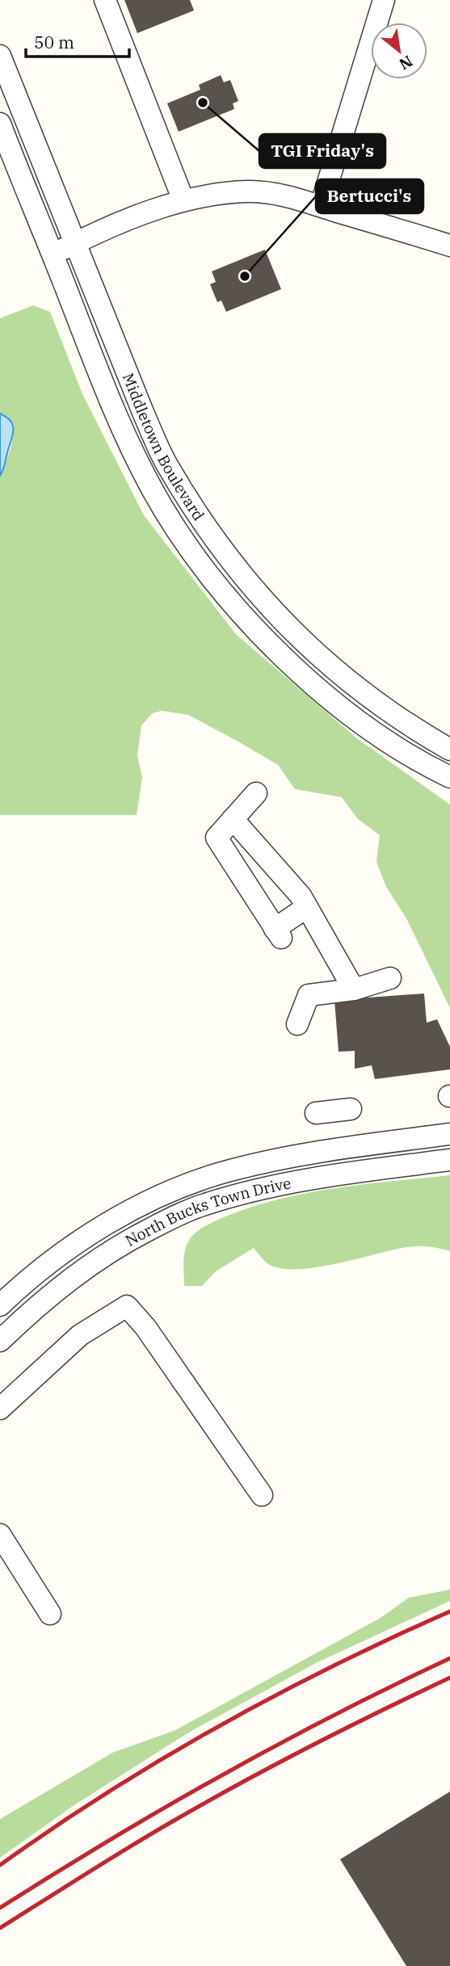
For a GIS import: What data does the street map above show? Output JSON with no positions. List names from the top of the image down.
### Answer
{
  "streets": {
    "street": ["Middletown Boulevard", "North Bucks Town Drive"]
  },
  "places": ["TGI Friday's", "Bertucci's"],
  "scale_bar": "50 m",
  "north": "bottom right"
}
